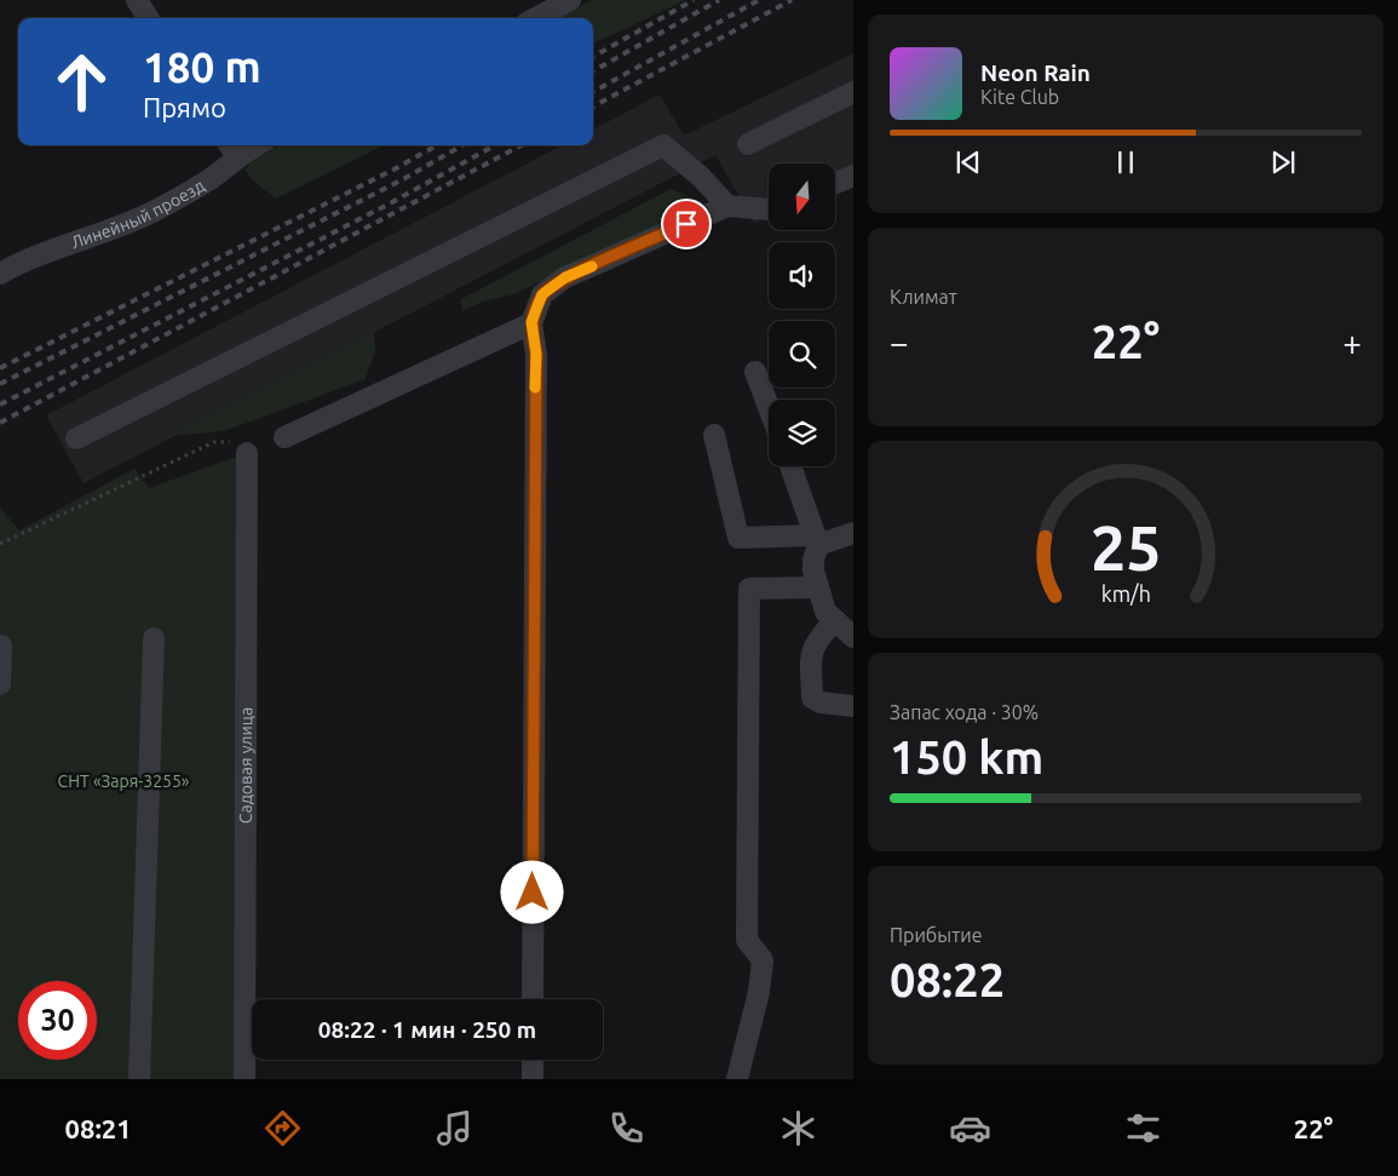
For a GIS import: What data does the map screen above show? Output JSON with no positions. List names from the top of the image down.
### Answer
{
  "streets": {
    "street": ["Линейный проезд", "Садовая улица"]
  },
  "parks": ["СНТ «Заря-3255»"],
  "north": "bottom",
  "page": {
    "turn": ["180 m", "Прямо"],
    "song": ["Neon Rain", "Kite Club"],
    "tile": [
      "Климат",
      ["Запас хода · 30%", "150 km"],
      ["Прибытие", "08:22"]
    ],
    "heat": ["−", "22°", "+"],
    "limit": "30",
    "trip": "08:22 · 1 мин · 250 m",
    "tabs": ["08:21", "22°"],
    "gauge": ["25", "km/h"]
  }
}
